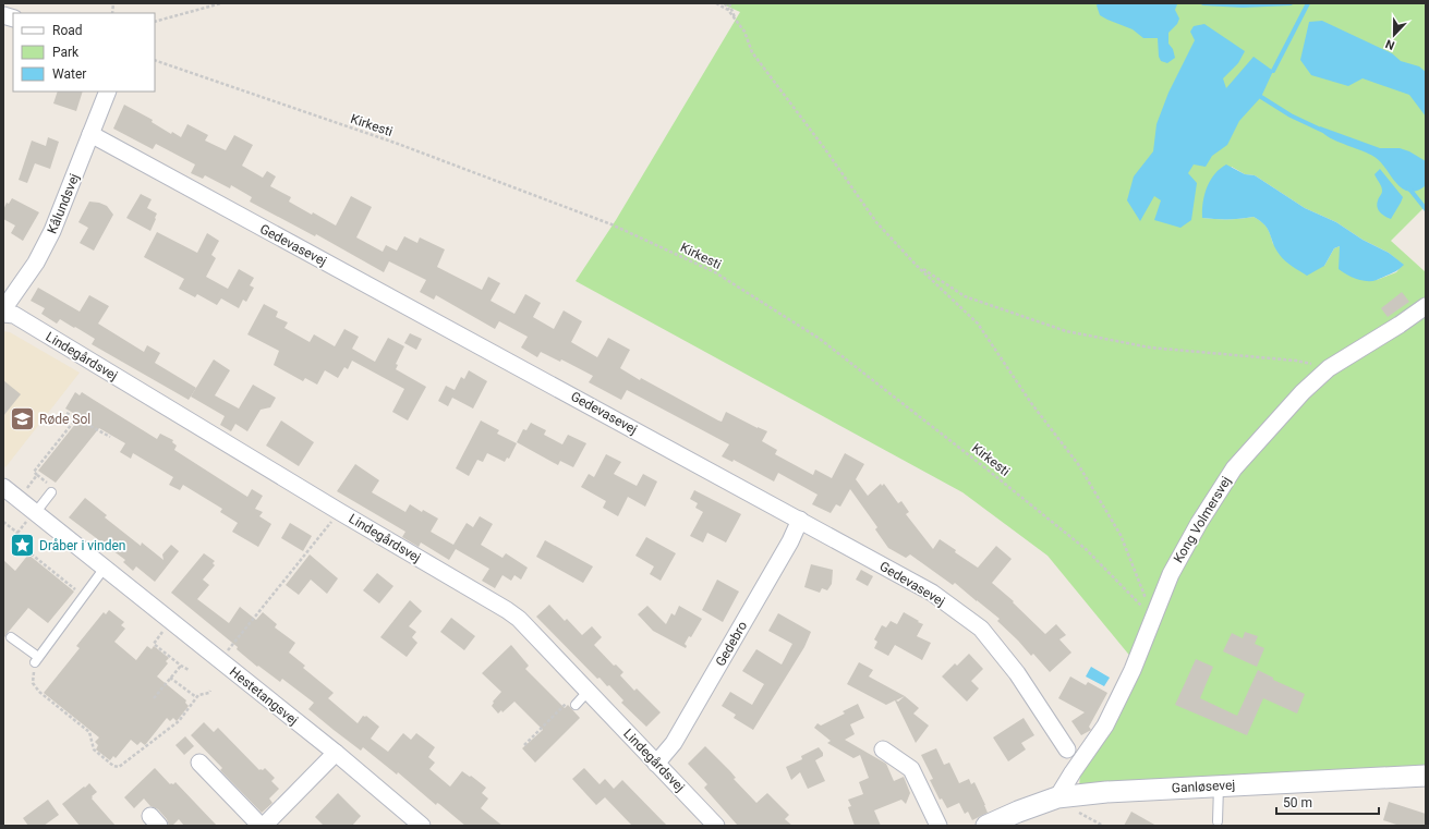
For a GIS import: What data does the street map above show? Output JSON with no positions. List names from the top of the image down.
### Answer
{
  "streets": {
    "street": [
      "Kålundsvej",
      "Gedevasevej",
      "Lindegårdsvej",
      "Kong Volmersvej",
      "Gedebro",
      "Hestetangsvej",
      "Ganløsevej"
    ],
    "path": ["Kirkesti"]
  },
  "crossings": [
    ["Kirkesti", "Kong Volmersvej"],
    ["Kålundsvej", "Gedevasevej"],
    ["Gedevasevej", "Gedebro"],
    ["Lindegårdsvej", "Gedebro"],
    ["Kong Volmersvej", "Ganløsevej"]
  ],
  "places": {
    "school or university": ["Røde Sol"],
    "place": ["Dråber i vinden"]
  },
  "legend": ["Road", "Park", "Water"],
  "scale_bar": "50 m",
  "north": "bottom"
}
